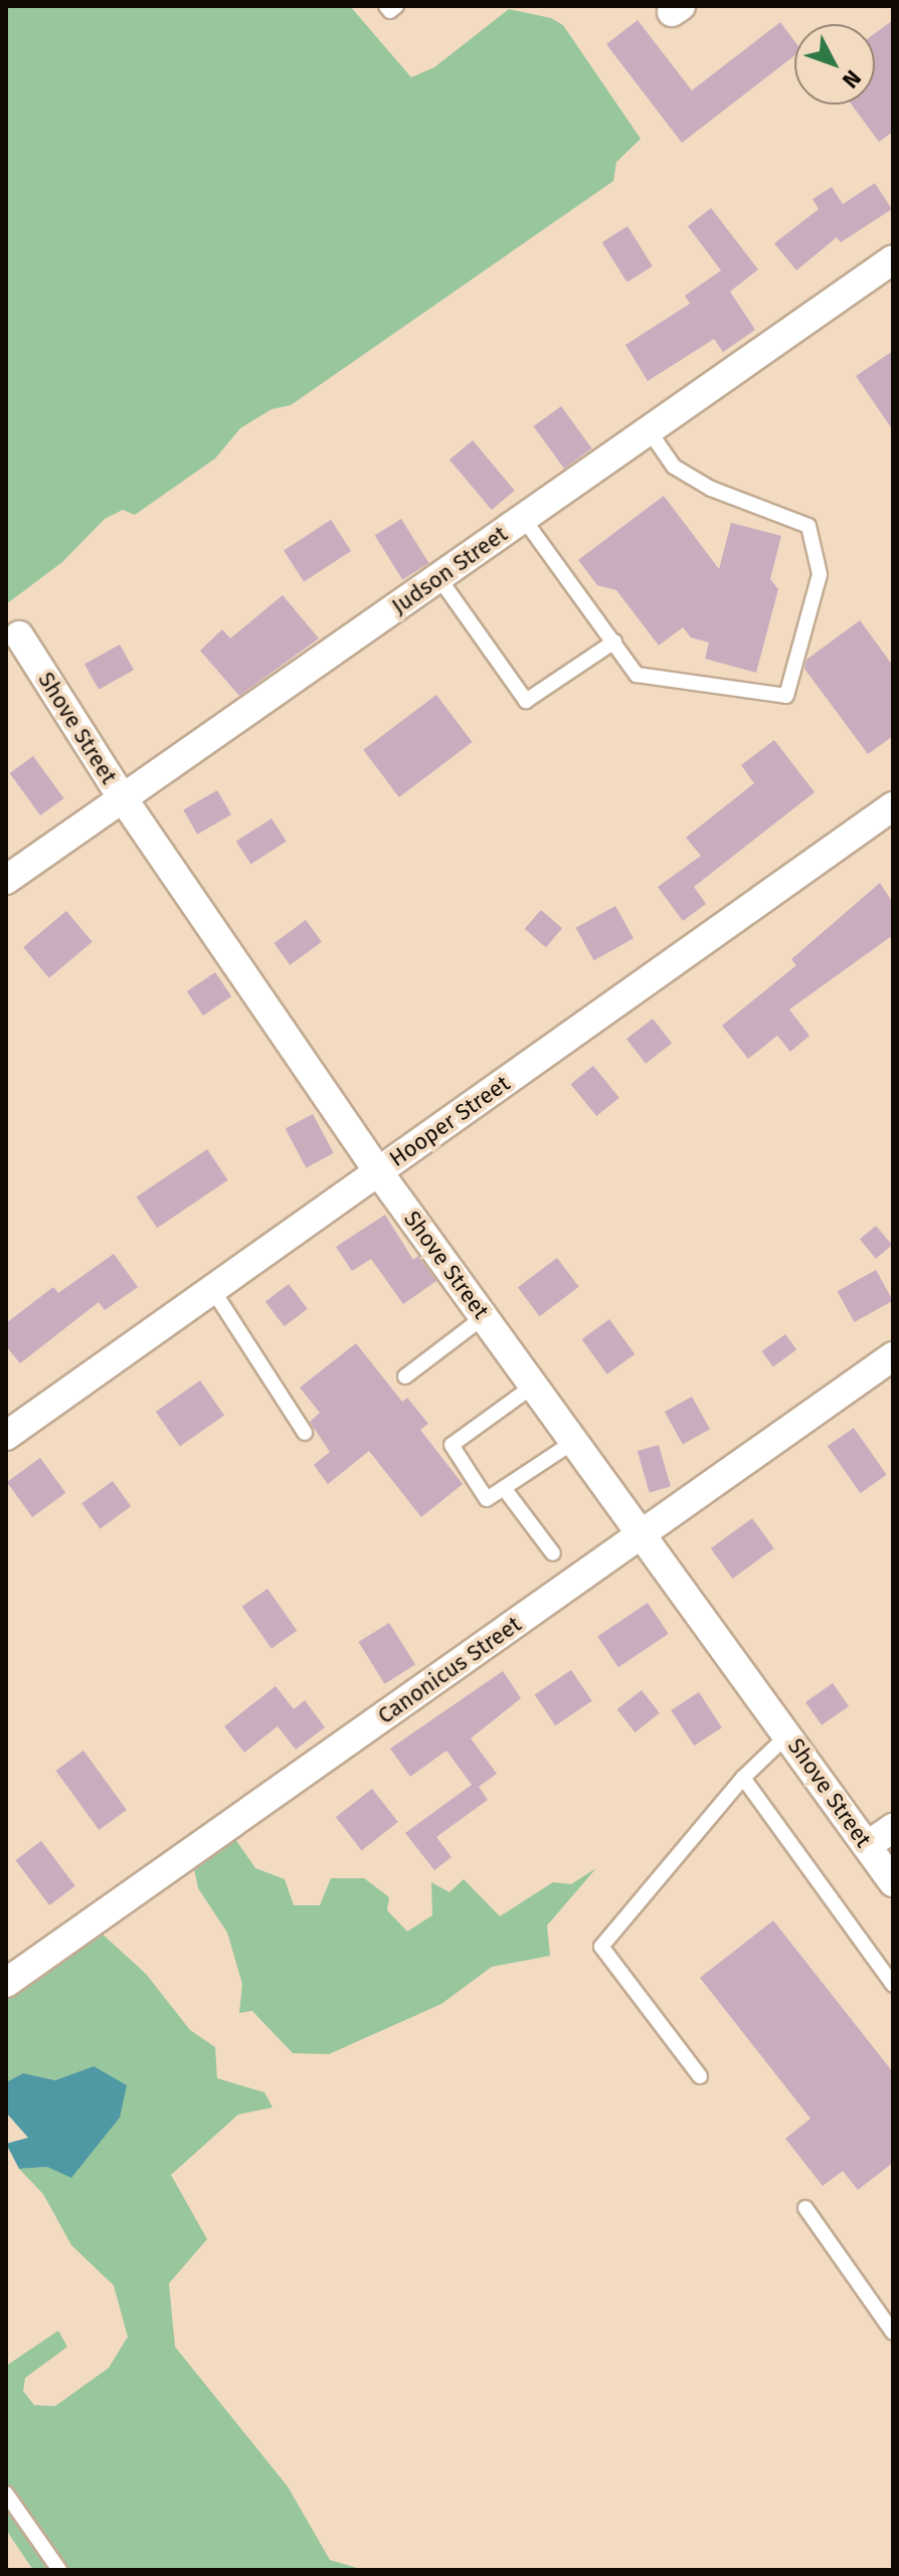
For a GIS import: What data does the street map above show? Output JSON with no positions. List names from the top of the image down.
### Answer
{
  "streets": {
    "street": [
      "Judson Street",
      "Shove Street",
      "Hooper Street",
      "Canonicus Street"
    ]
  },
  "crossings": [
    ["Judson Street", "Shove Street"],
    ["Shove Street", "Hooper Street"],
    ["Shove Street", "Canonicus Street"]
  ],
  "north": "bottom right"
}
